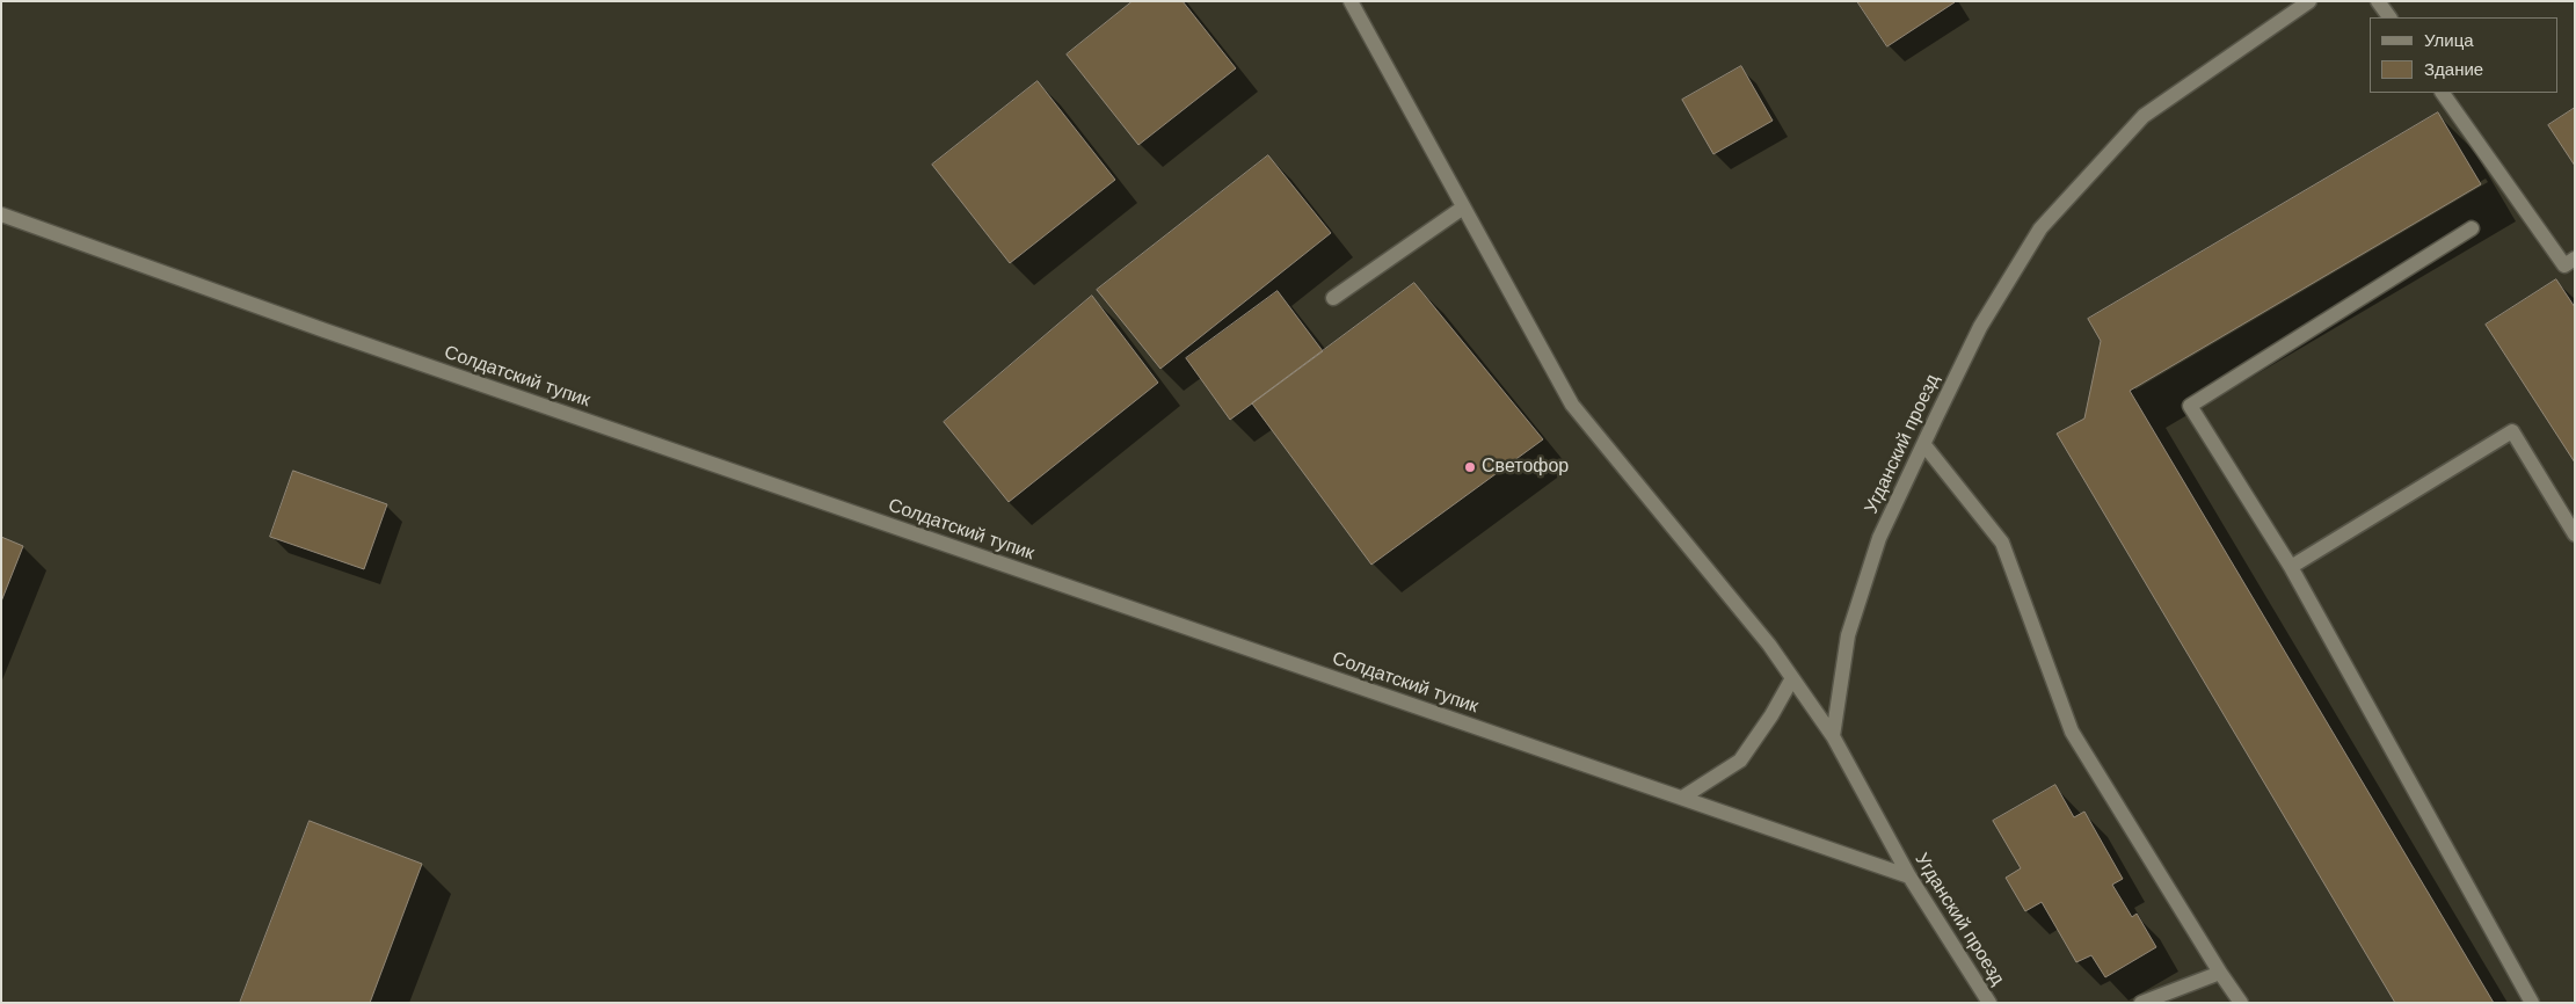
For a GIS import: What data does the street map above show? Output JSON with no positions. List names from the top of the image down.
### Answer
{
  "streets": {
    "street": ["Солдатский тупик", "Угданский проезд"]
  },
  "crossings": [
    ["Солдатский тупик", "Угданский проезд"]
  ],
  "places": ["Светофор"],
  "legend": ["Улица", "Здание"]
}
